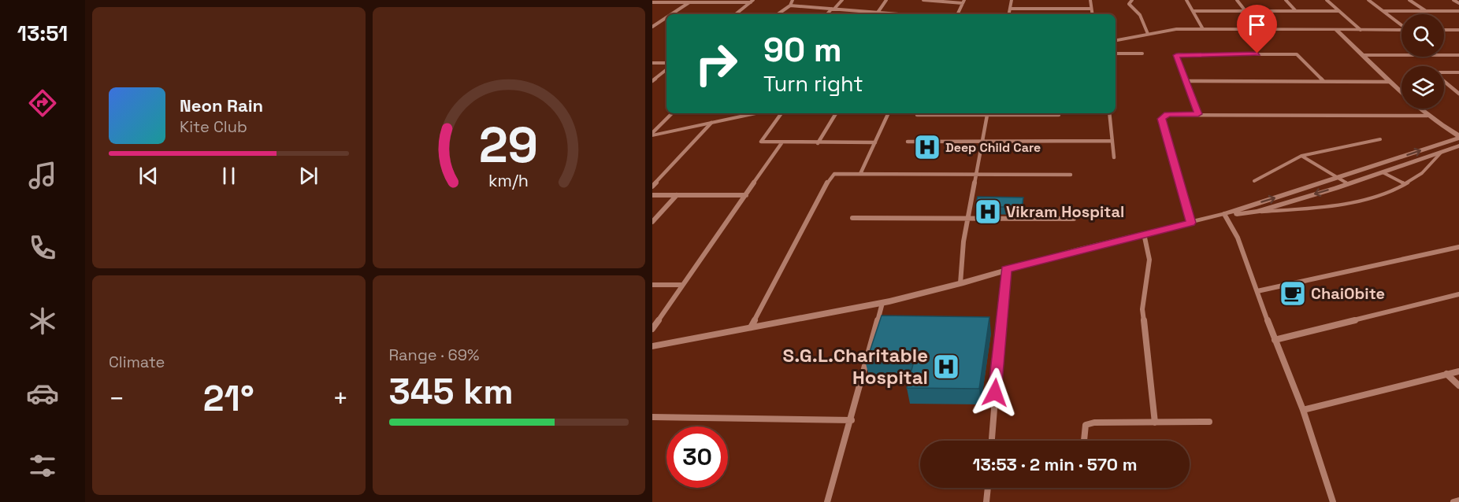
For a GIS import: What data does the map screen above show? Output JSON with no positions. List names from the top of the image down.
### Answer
{
  "places": {
    "hospital": ["Deep Child Care", "Vikram Hospital", "S.G.L.Charitable Hospital"],
    "cafe": ["ChaiObite"]
  },
  "page": {
    "tabs": "13:51",
    "turn": ["90 m", "Turn right"],
    "song": ["Neon Rain", "Kite Club"],
    "tile": [
      "Climate",
      ["Range · 69%", "345 km"]
    ],
    "heat": ["−", "21°", "+"],
    "limit": "30",
    "trip": "13:53 · 2 min · 570 m",
    "gauge": ["29", "km/h"]
  }
}
